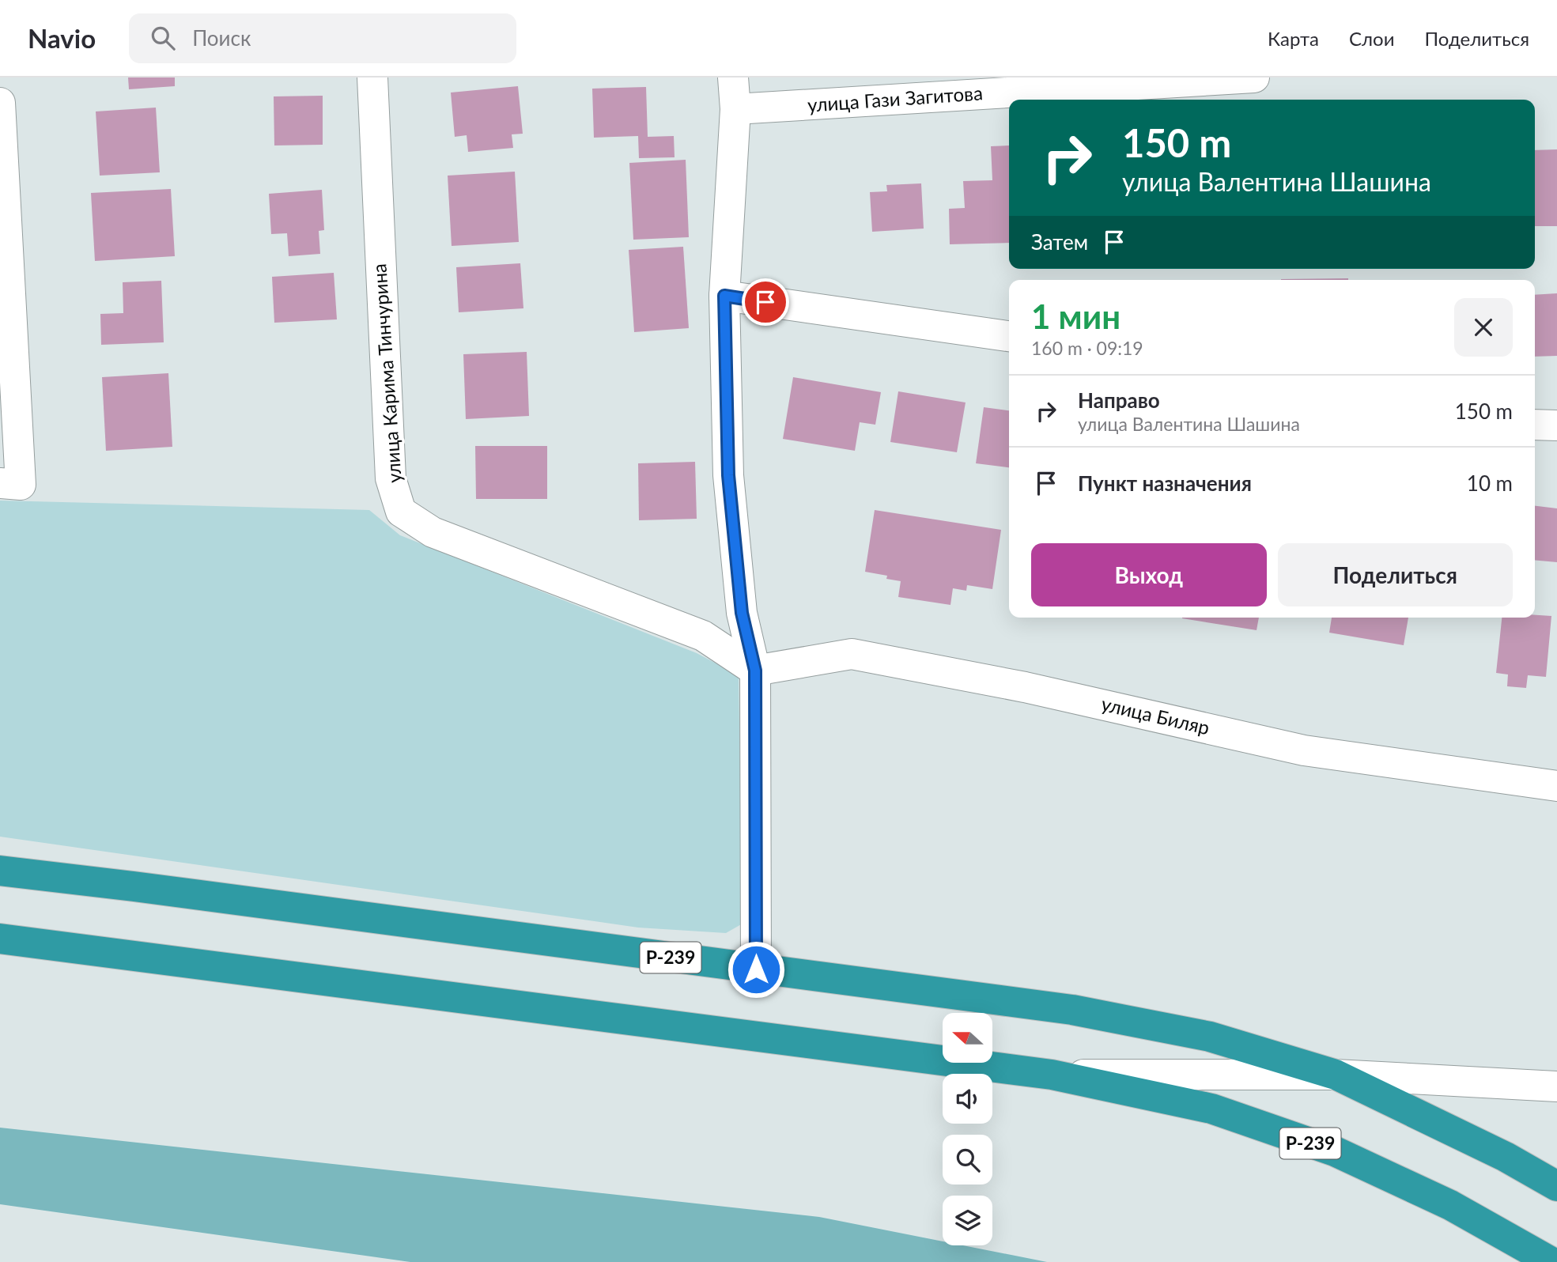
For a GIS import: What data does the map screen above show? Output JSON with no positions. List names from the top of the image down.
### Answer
{
  "streets": {
    "highway": ["Р-239"],
    "street": ["улица Гази Загитова", "улица Карима Тинчурина", "улица Биляр"]
  },
  "crossings": [
    ["улица Карима Тинчурина", "улица Биляр"]
  ],
  "north": "left",
  "page": {
    "header": "Navio",
    "search": "Поиск",
    "nav": ["Карта", "Слои", "Поделиться"],
    "turn": ["150 m", "улица Валентина Шашина"],
    "then": "Затем",
    "heading": ["1 мин", "160 m · 09:19"],
    "list": [
      {
        "name": "Направо",
        "note": "улица Валентина Шашина",
        "value": "150 m"
      },
      {
        "name": "Пункт назначения",
        "value": "10 m"
      }
    ],
    "buttons": ["Выход", "Поделиться"]
  }
}
